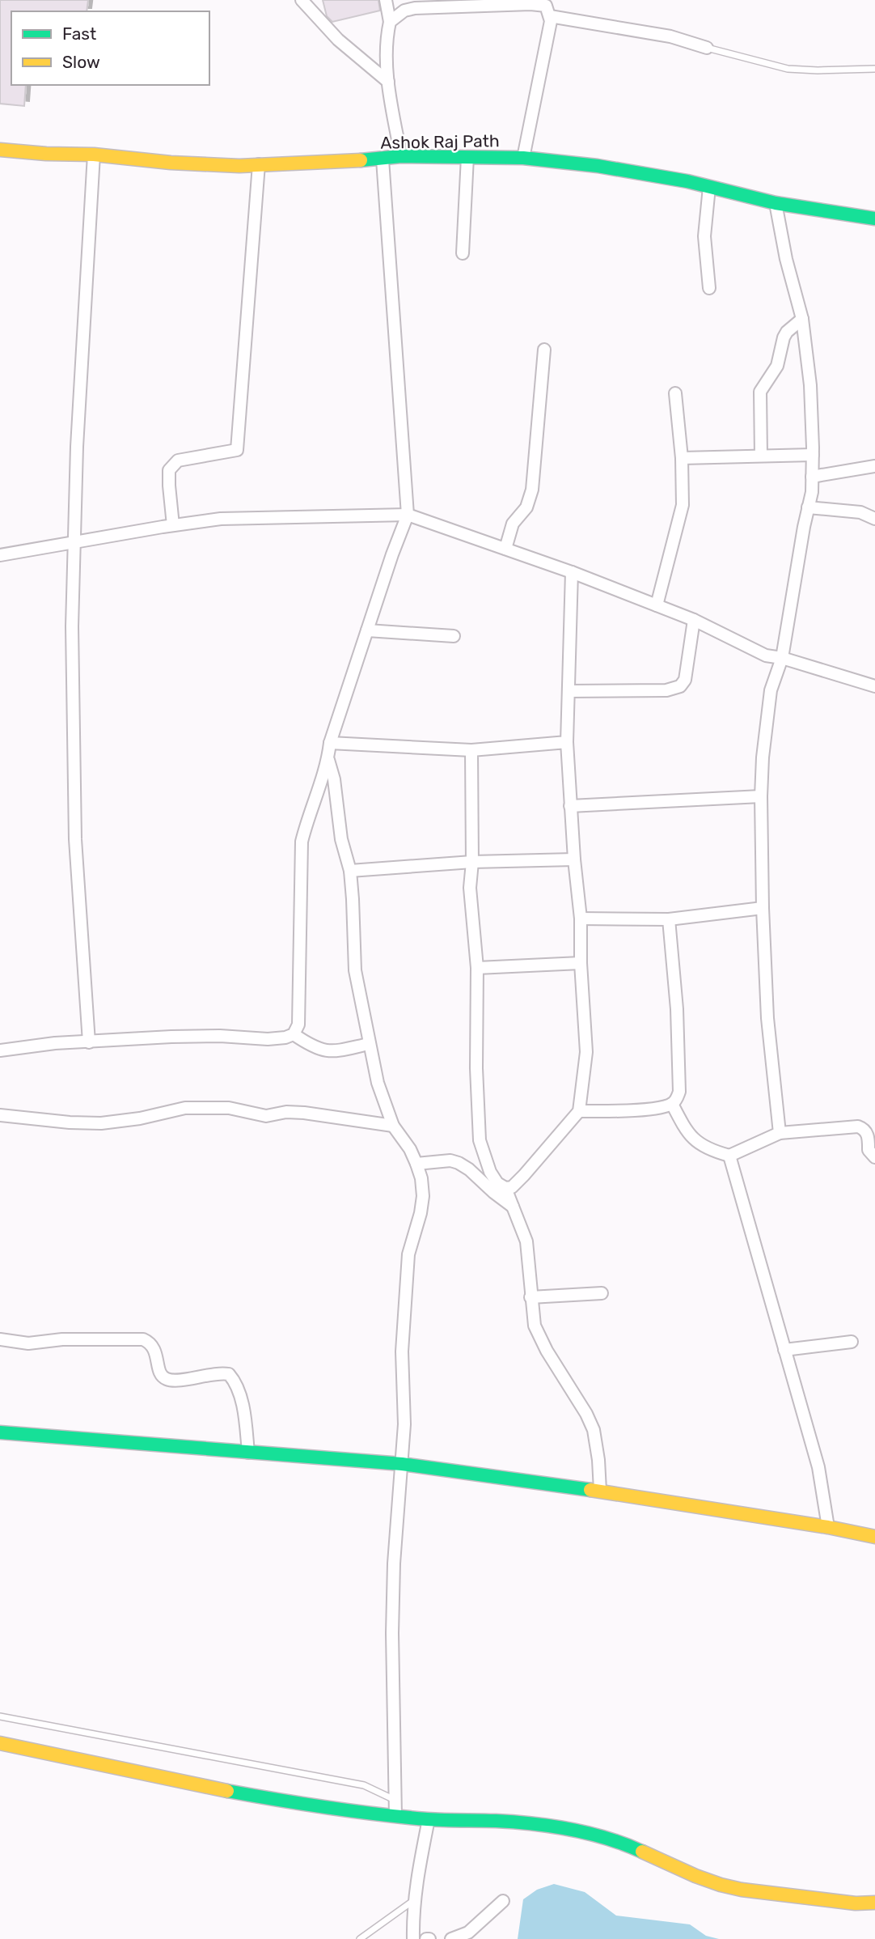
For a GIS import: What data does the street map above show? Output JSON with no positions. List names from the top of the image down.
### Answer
{
  "streets": {
    "street": ["Ashok Raj Path"]
  },
  "legend": ["Fast", "Slow"]
}
